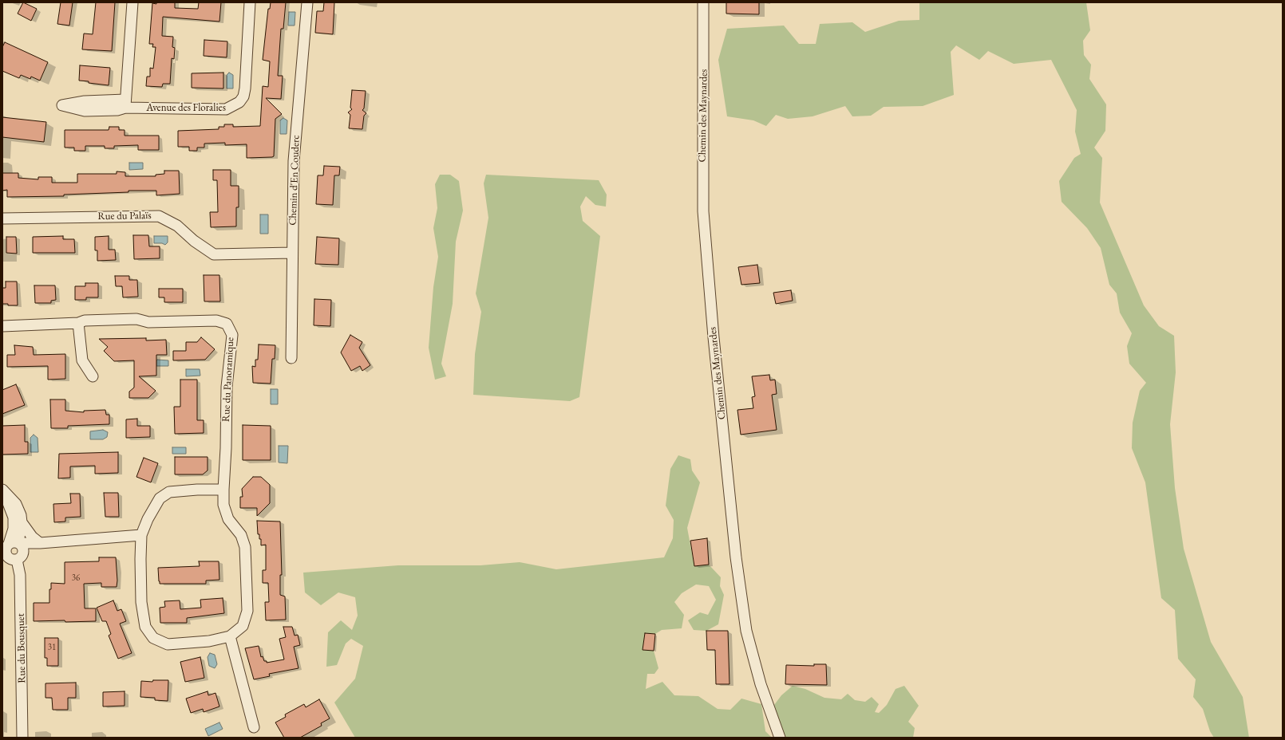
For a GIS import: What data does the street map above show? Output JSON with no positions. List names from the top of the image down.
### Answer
{
  "streets": {
    "street": [
      "Avenue des Floralies",
      "Chemin des Maynardes",
      "Chemin d'En Couderc",
      "Rue du Palaïs",
      "Rue du Panoramique",
      "Rue du Bousquet"
    ]
  },
  "crossings": [
    ["Chemin d'En Couderc", "Rue du Palaïs"]
  ],
  "house_numbers": ["36", "31"]
}
